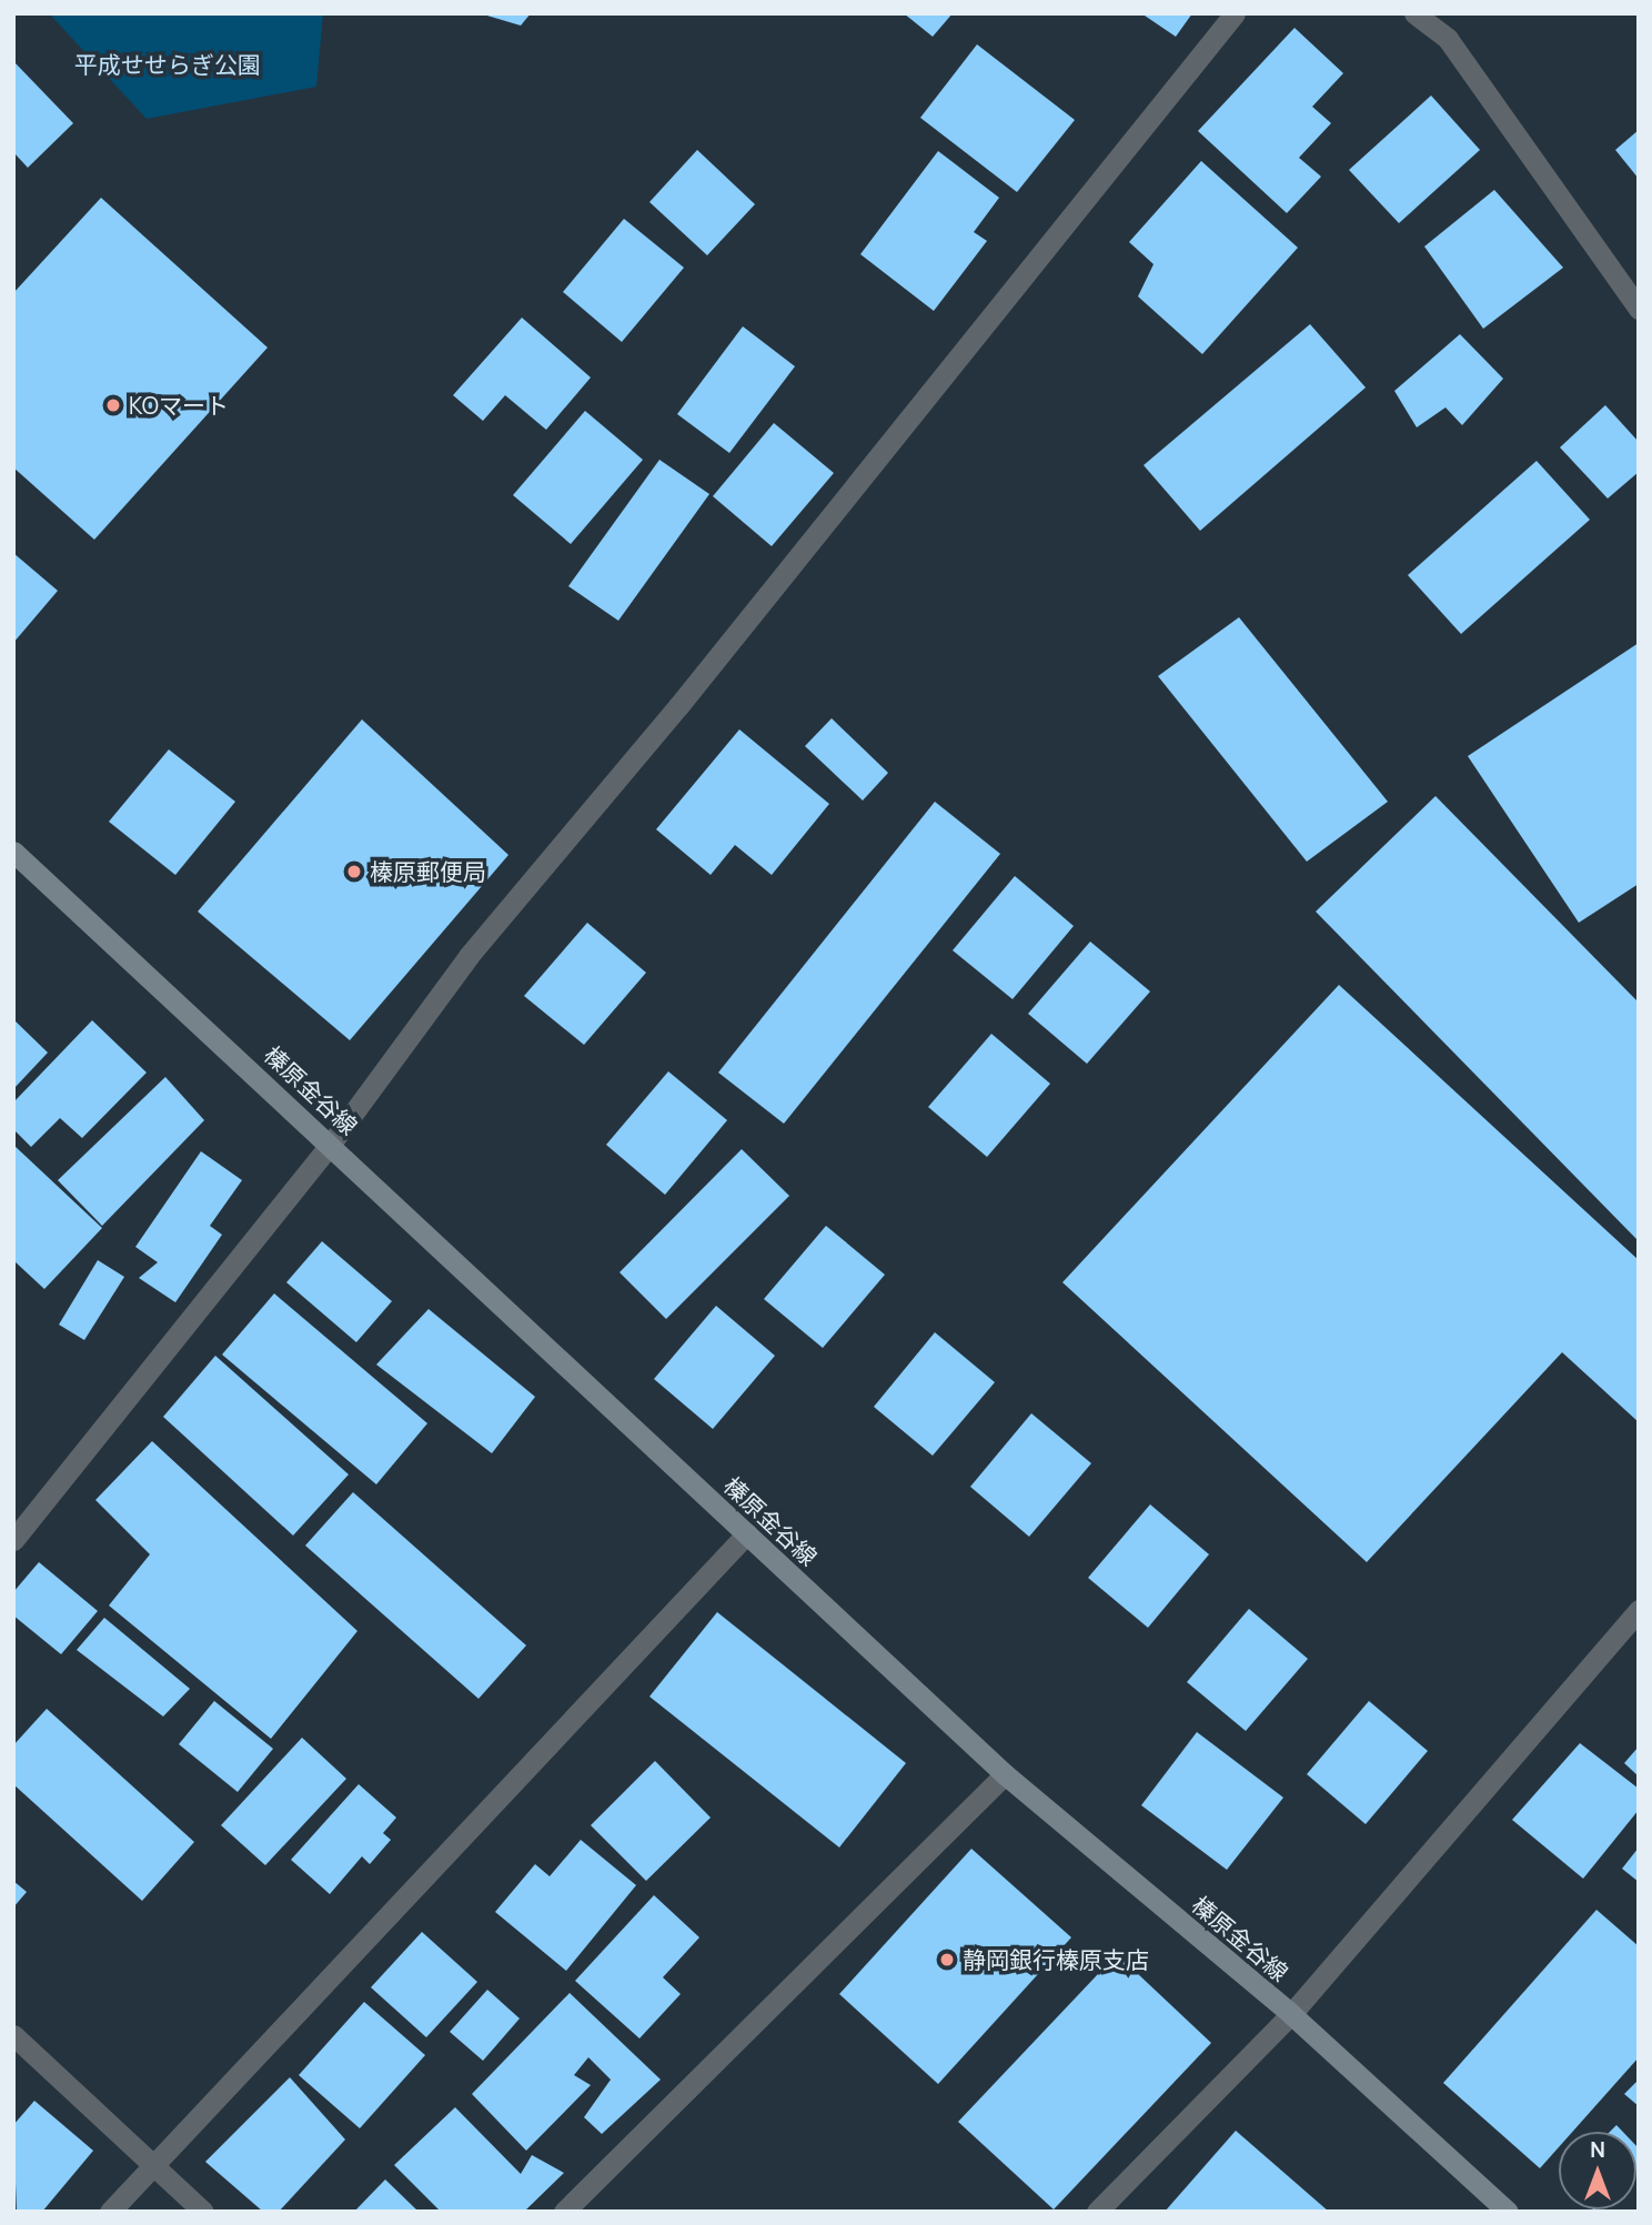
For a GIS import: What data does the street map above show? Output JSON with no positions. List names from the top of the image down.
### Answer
{
  "streets": {
    "main road": ["榛原金谷線"]
  },
  "parks": ["平成せせらぎ公園"],
  "places": ["KOマート", "榛原郵便局", "静岡銀行榛原支店"],
  "north": "top"
}
